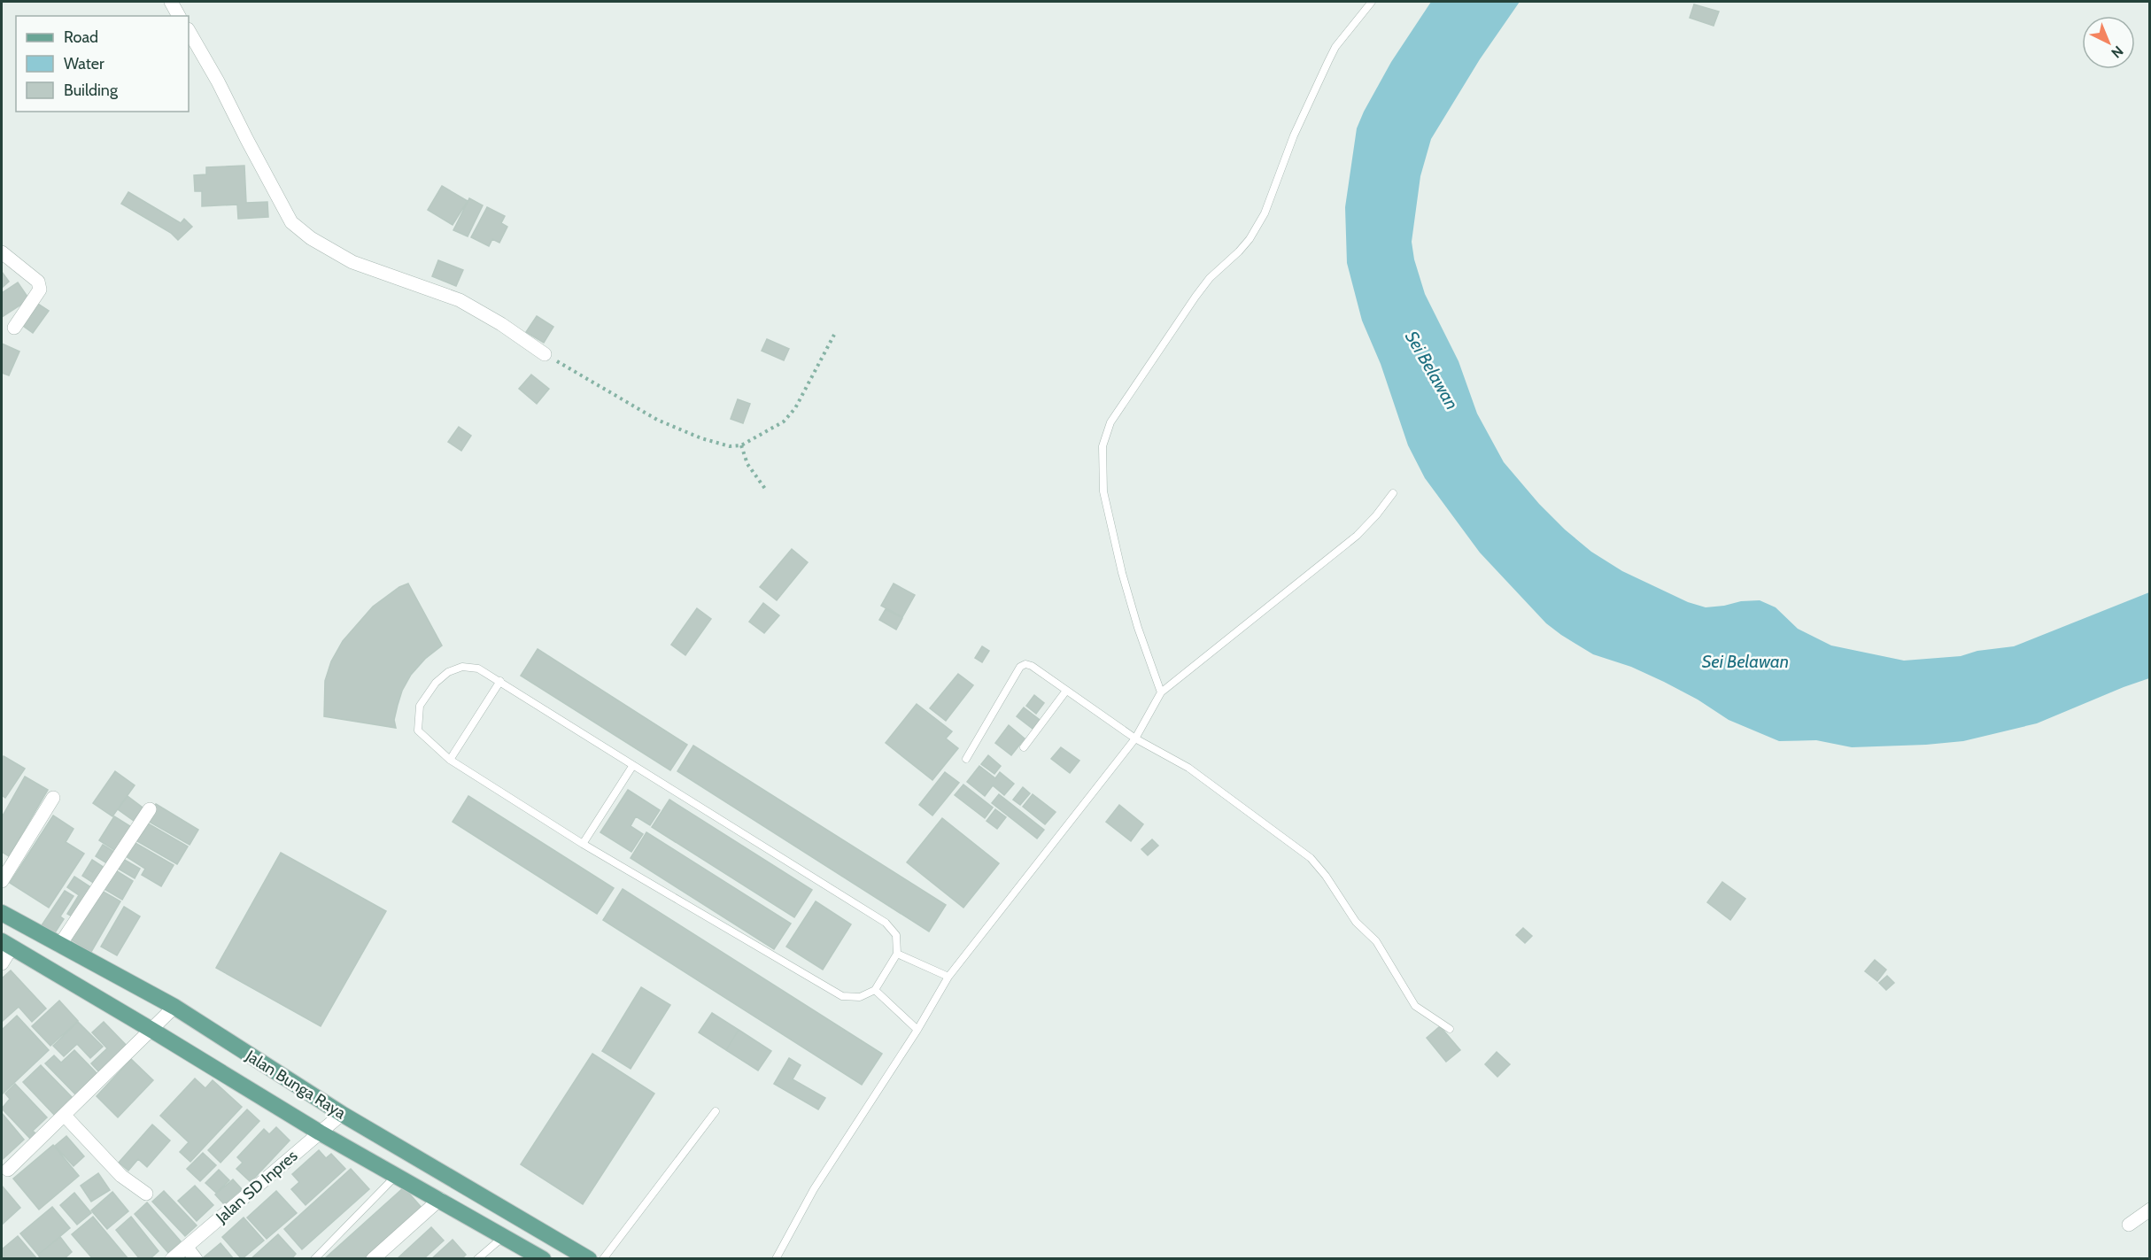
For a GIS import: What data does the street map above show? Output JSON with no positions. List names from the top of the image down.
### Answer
{
  "streets": {
    "main road": ["Jalan Bunga Raya"],
    "street": ["Jalan SD Inpres"]
  },
  "crossings": [
    ["Jalan Bunga Raya", "Jalan SD Inpres"]
  ],
  "water": ["Sei Belawan"],
  "legend": ["Road", "Water", "Building"],
  "north": "bottom right"
}
